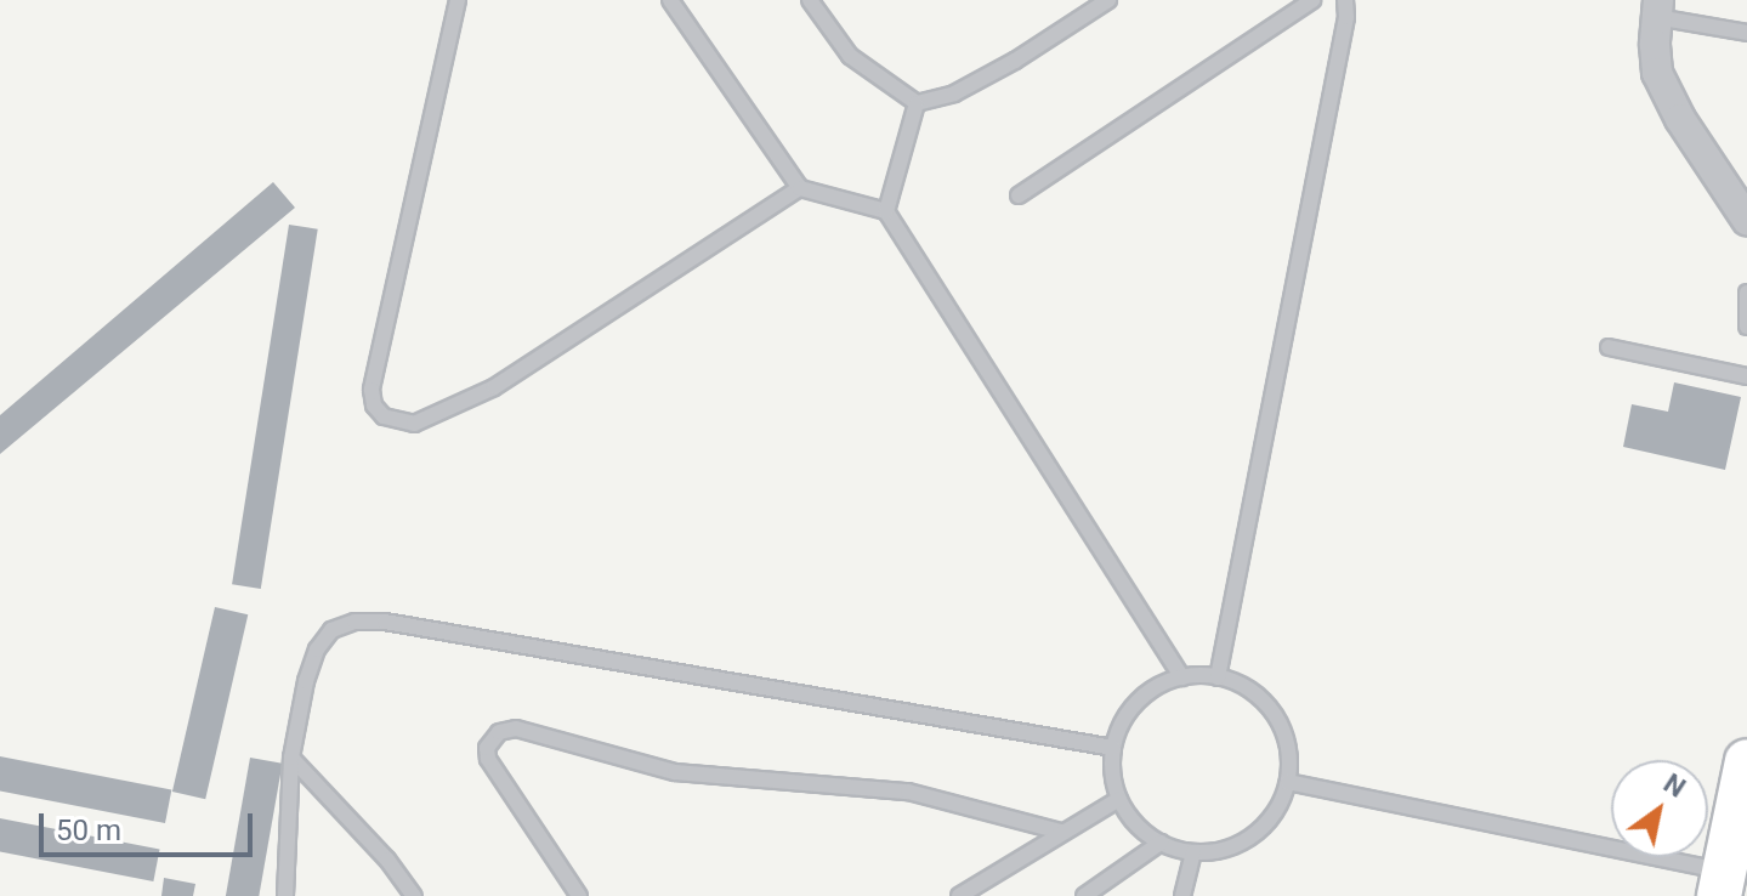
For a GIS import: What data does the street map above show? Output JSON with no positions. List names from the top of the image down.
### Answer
{
  "scale_bar": "50 m",
  "north": "top right"
}
